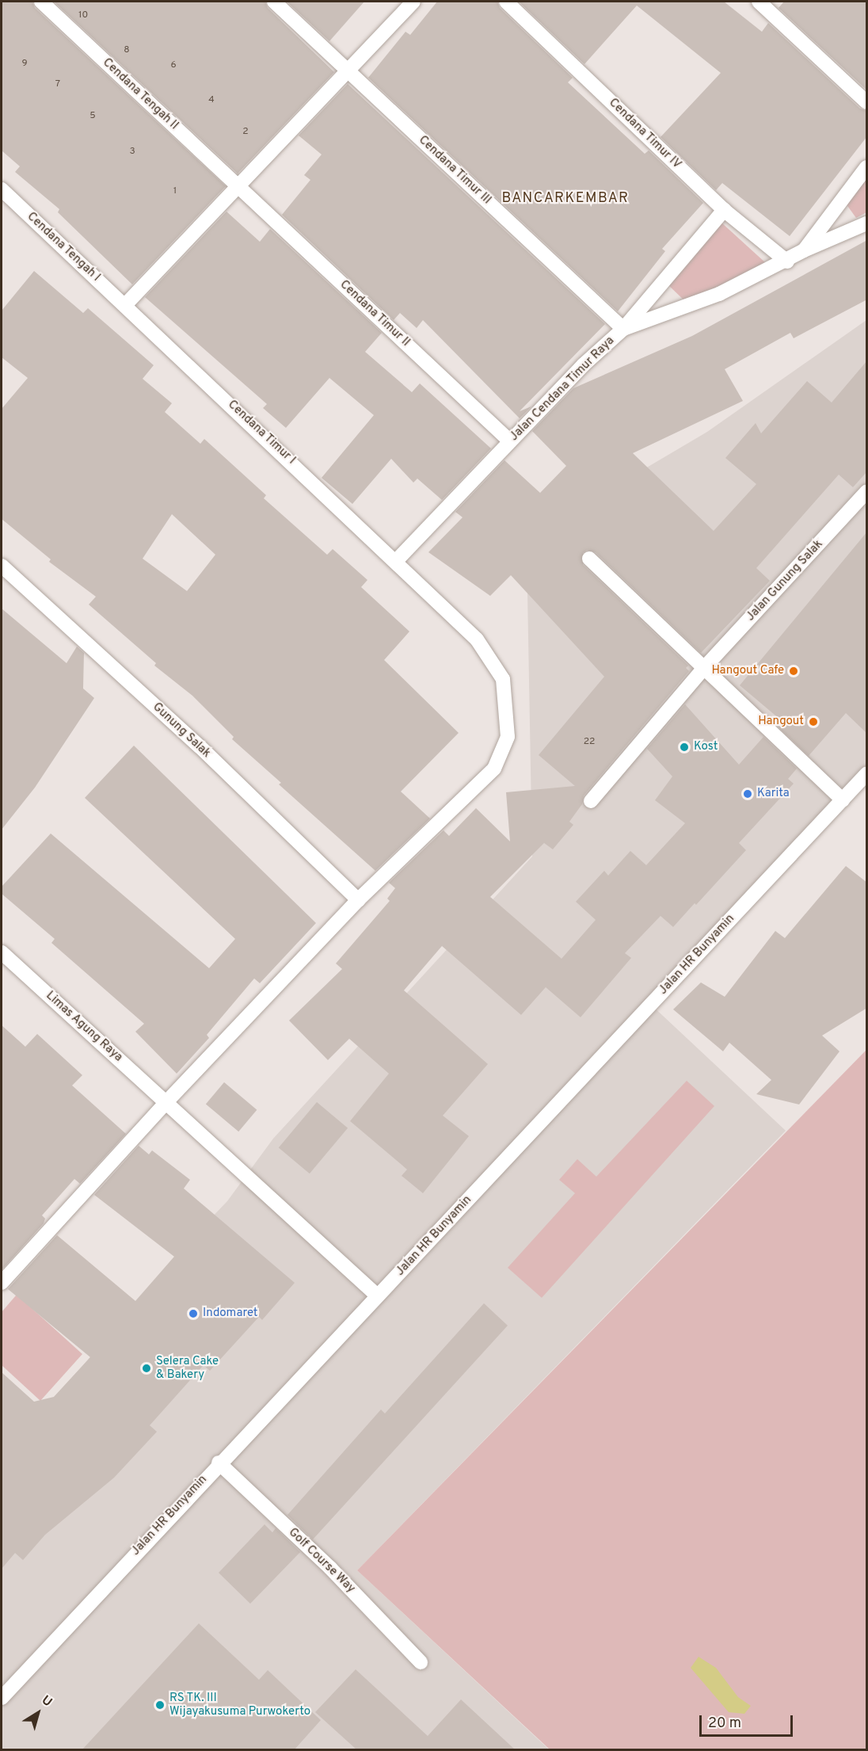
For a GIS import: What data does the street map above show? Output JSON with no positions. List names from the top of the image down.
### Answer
{
  "streets": {
    "street": [
      "Cendana Tengah II",
      "Cendana Timur IV",
      "Cendana Timur III",
      "Cendana Tengah I",
      "Cendana Timur II",
      "Jalan Cendana Timur Raya",
      "Cendana Timur I",
      "Jalan Gunung Salak",
      "Gunung Salak",
      "Jalan HR Bunyamin",
      "Limas Agung Raya",
      "Golf Course Way"
    ]
  },
  "crossings": [
    ["Cendana Tengah II", "Cendana Timur II"],
    ["Cendana Timur IV", "Jalan Cendana Timur Raya"],
    ["Cendana Timur III", "Jalan Cendana Timur Raya"],
    ["Cendana Tengah I", "Cendana Timur I"],
    ["Cendana Timur II", "Jalan Cendana Timur Raya"],
    ["Jalan Cendana Timur Raya", "Cendana Timur I"],
    ["Cendana Timur I", "Gunung Salak"],
    ["Cendana Timur I", "Limas Agung Raya"],
    ["Jalan HR Bunyamin", "Limas Agung Raya"],
    ["Jalan HR Bunyamin", "Golf Course Way"]
  ],
  "districts": ["BANCARKEMBAR"],
  "places": [
    "Hangout Cafe",
    "Hangout",
    "Kost",
    "Karita",
    "Indomaret",
    "Selera Cake & Bakery",
    "RS TK. III Wijayakusuma Purwokerto"
  ],
  "house_numbers": [
    "10",
    "8",
    "9",
    "6",
    "7",
    "4",
    "5",
    "2",
    "3",
    "1",
    "22"
  ],
  "scale_bar": "20 m",
  "north": "top right"
}
